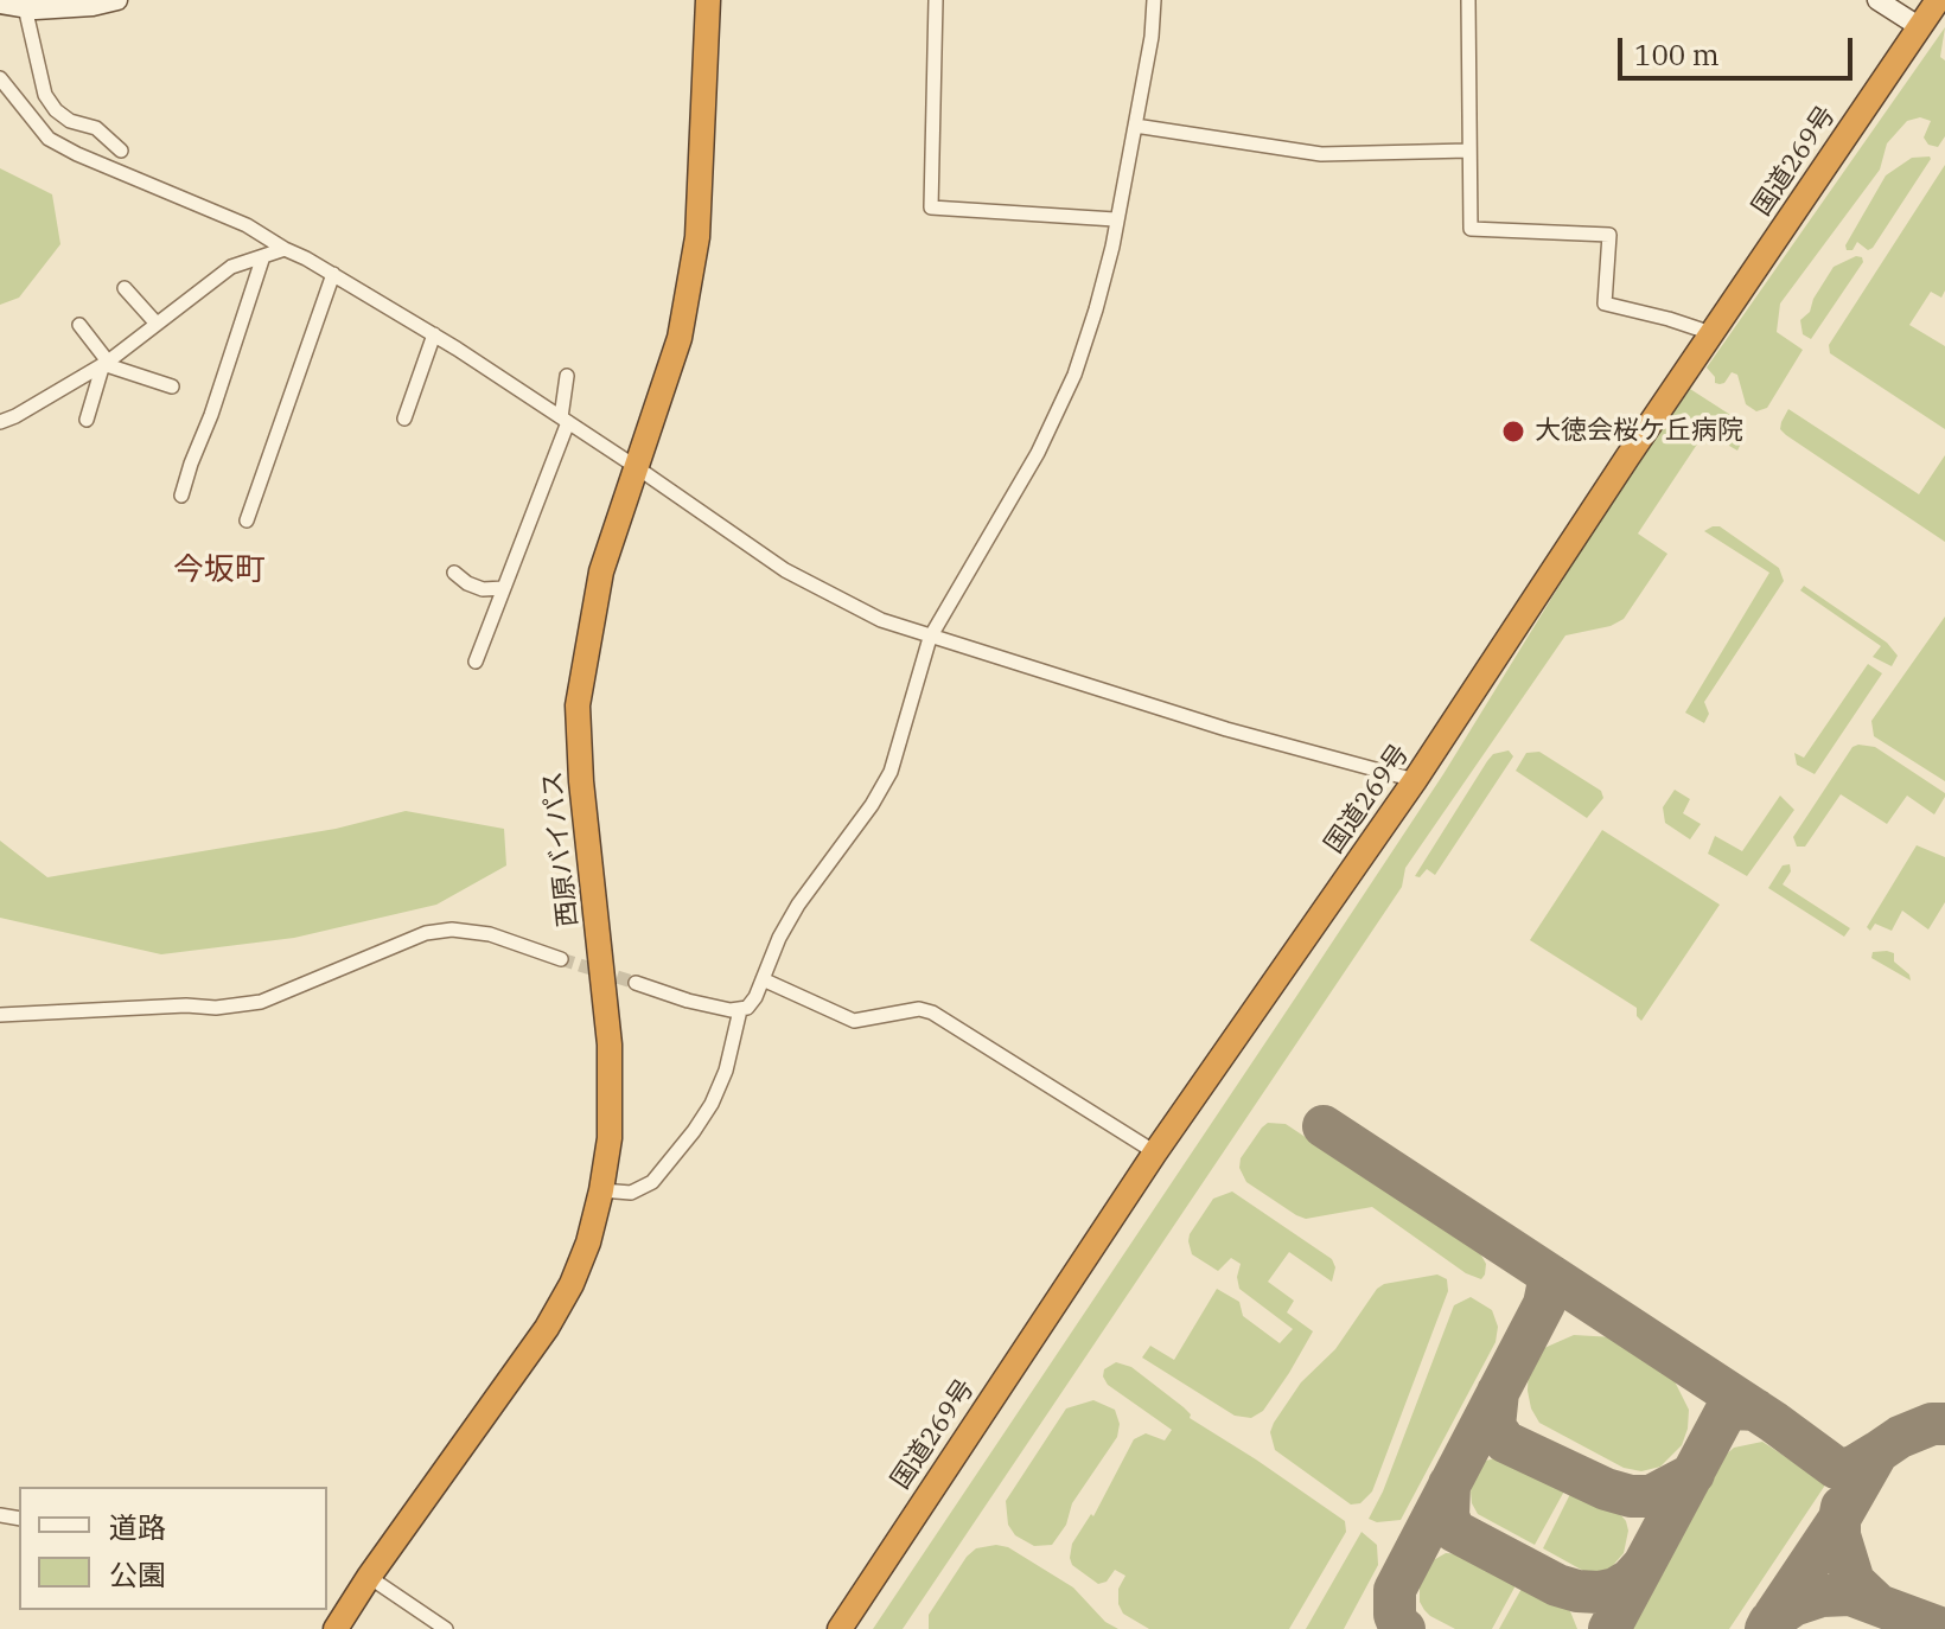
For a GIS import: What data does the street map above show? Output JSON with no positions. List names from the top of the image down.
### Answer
{
  "streets": {
    "highway": ["国道269号", "西原バイパス"]
  },
  "districts": ["今坂町"],
  "places": ["大徳会桜ケ丘病院"],
  "legend": ["道路", "公園"],
  "scale_bar": "100 m"
}
